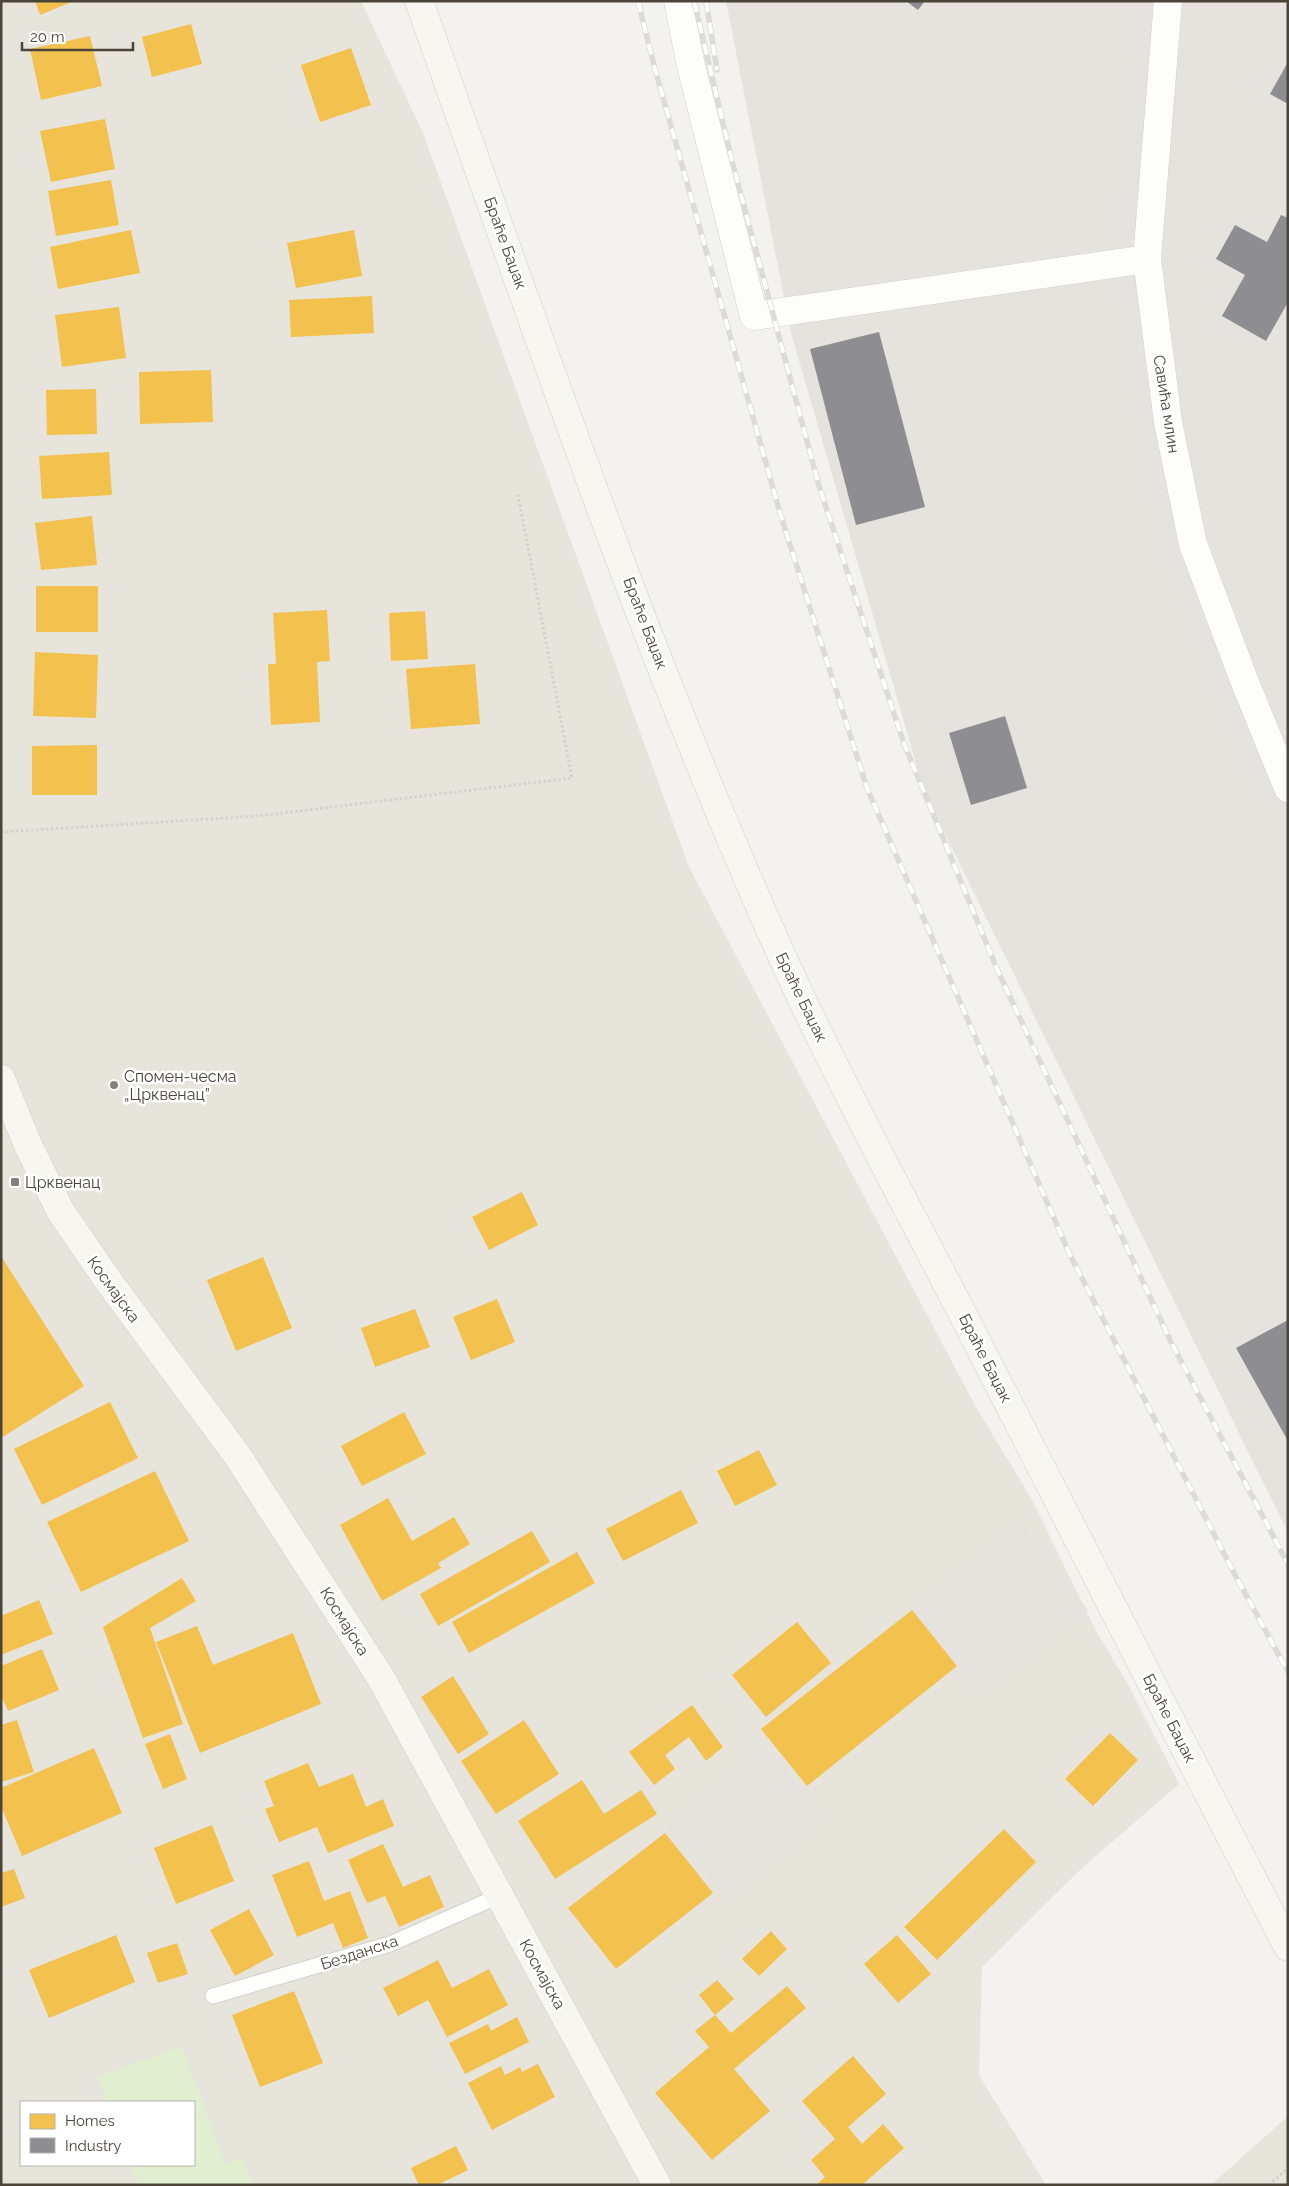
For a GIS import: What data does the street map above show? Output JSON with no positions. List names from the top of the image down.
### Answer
{
  "streets": {
    "main road": ["Браће Баџак", "Космајска"],
    "street": ["Савића млин"],
    "lane": ["Безданска"]
  },
  "crossings": [
    ["Космајска", "Безданска"]
  ],
  "places": {
    "other": ["Спомен-чесма „Црквенац”"],
    "transit": ["Црквенац"]
  },
  "legend": ["Homes", "Industry"],
  "scale_bar": "20 m"
}
